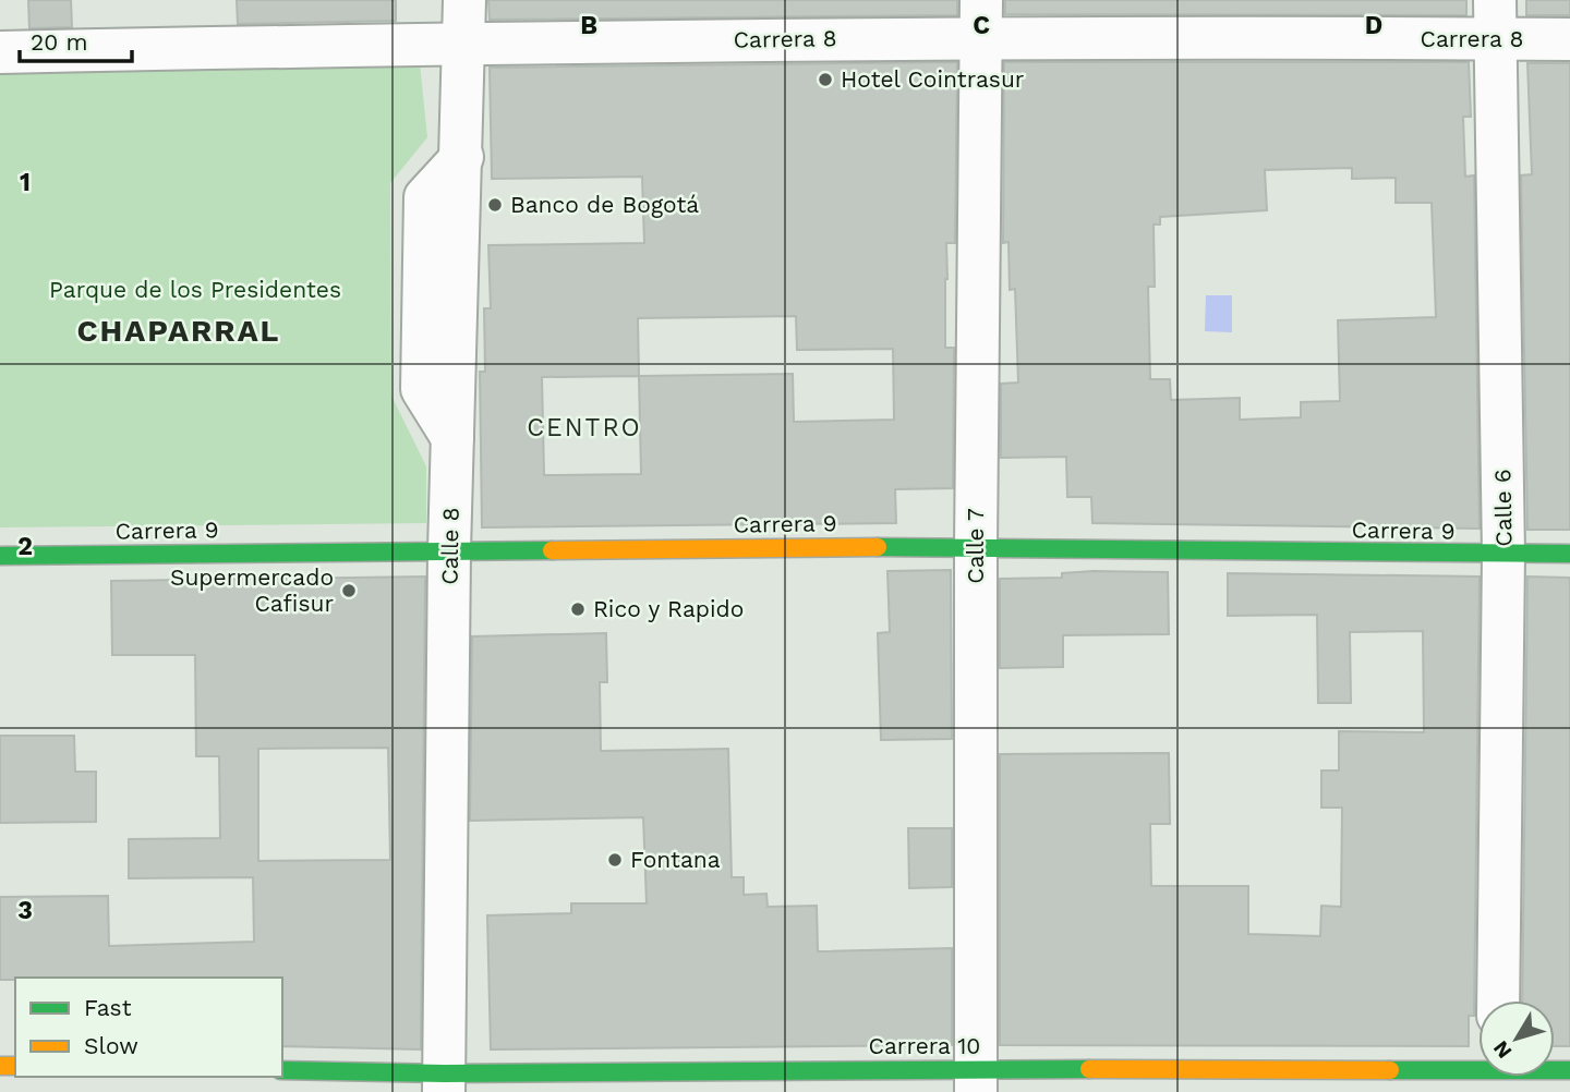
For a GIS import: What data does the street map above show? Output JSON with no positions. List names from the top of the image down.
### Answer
{
  "streets": {
    "main road": ["Carrera 9", "Carrera 10"],
    "street": [
      "Carrera 8",
      "Calle 6",
      "Calle 8",
      "Calle 7"
    ]
  },
  "crossings": [
    ["Carrera 8", "Calle 6"],
    ["Carrera 8", "Calle 8"],
    ["Carrera 8", "Calle 7"],
    ["Calle 6", "Carrera 9"],
    ["Carrera 9", "Calle 8"],
    ["Carrera 9", "Calle 7"],
    ["Calle 8", "Carrera 10"],
    ["Calle 7", "Carrera 10"]
  ],
  "districts": ["CHAPARRAL", "CENTRO"],
  "parks": ["Parque de los Presidentes"],
  "places": [
    "Hotel Cointrasur",
    "Banco de Bogotá",
    "Supermercado Cafisur",
    "Rico y Rapido",
    "Fontana"
  ],
  "legend": ["Fast", "Slow"],
  "scale_bar": "20 m",
  "north": "bottom left",
  "grid": {
    "columns": ["B", "C", "D"],
    "rows": ["1", "2", "3"]
  }
}
